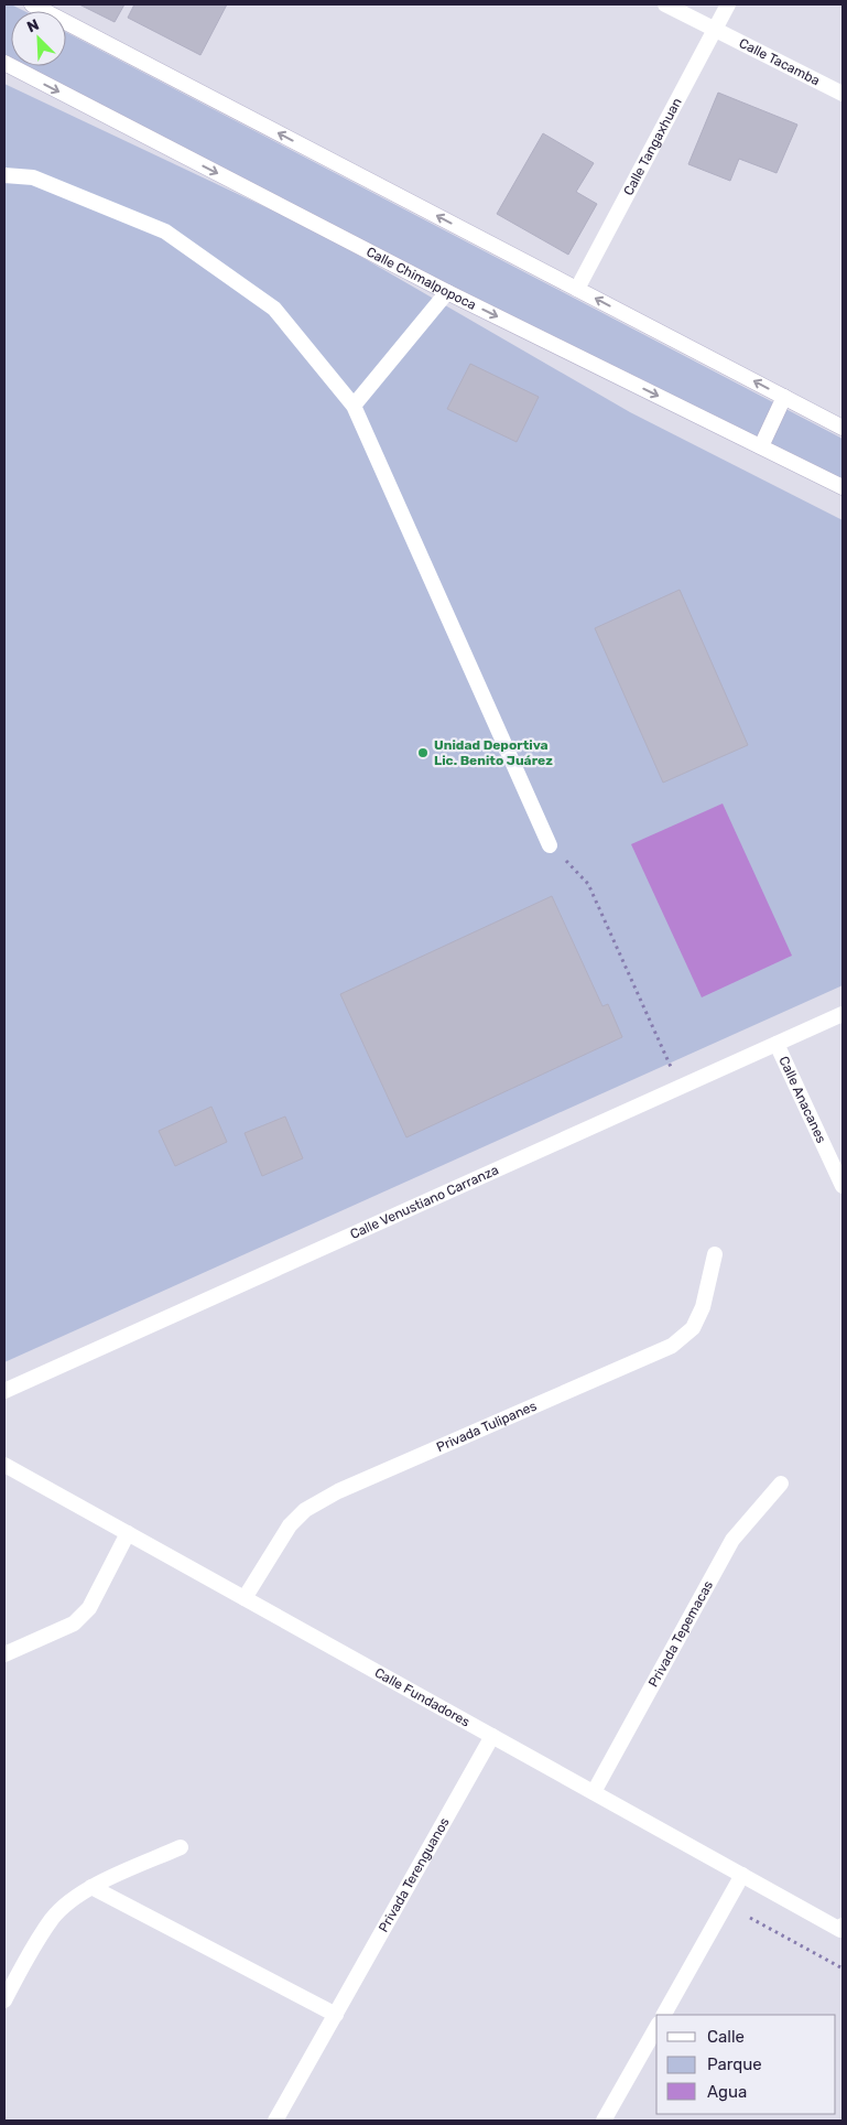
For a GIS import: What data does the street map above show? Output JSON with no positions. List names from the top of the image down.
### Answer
{
  "streets": {
    "street": [
      "Calle Tacamba",
      "Calle Tangaxhuan",
      "Calle Chimalpopoca",
      "Calle Anacanes",
      "Calle Venustiano Carranza",
      "Privada Tulipanes",
      "Privada Tepemacas",
      "Calle Fundadores",
      "Privada Terenguanos"
    ]
  },
  "crossings": [
    ["Calle Tacamba", "Calle Tangaxhuan"],
    ["Calle Anacanes", "Calle Venustiano Carranza"],
    ["Privada Tulipanes", "Calle Fundadores"],
    ["Privada Tepemacas", "Calle Fundadores"],
    ["Calle Fundadores", "Privada Terenguanos"]
  ],
  "places": ["Unidad Deportiva Lic. Benito Juárez"],
  "legend": ["Calle", "Parque", "Agua"],
  "north": "top left"
}
